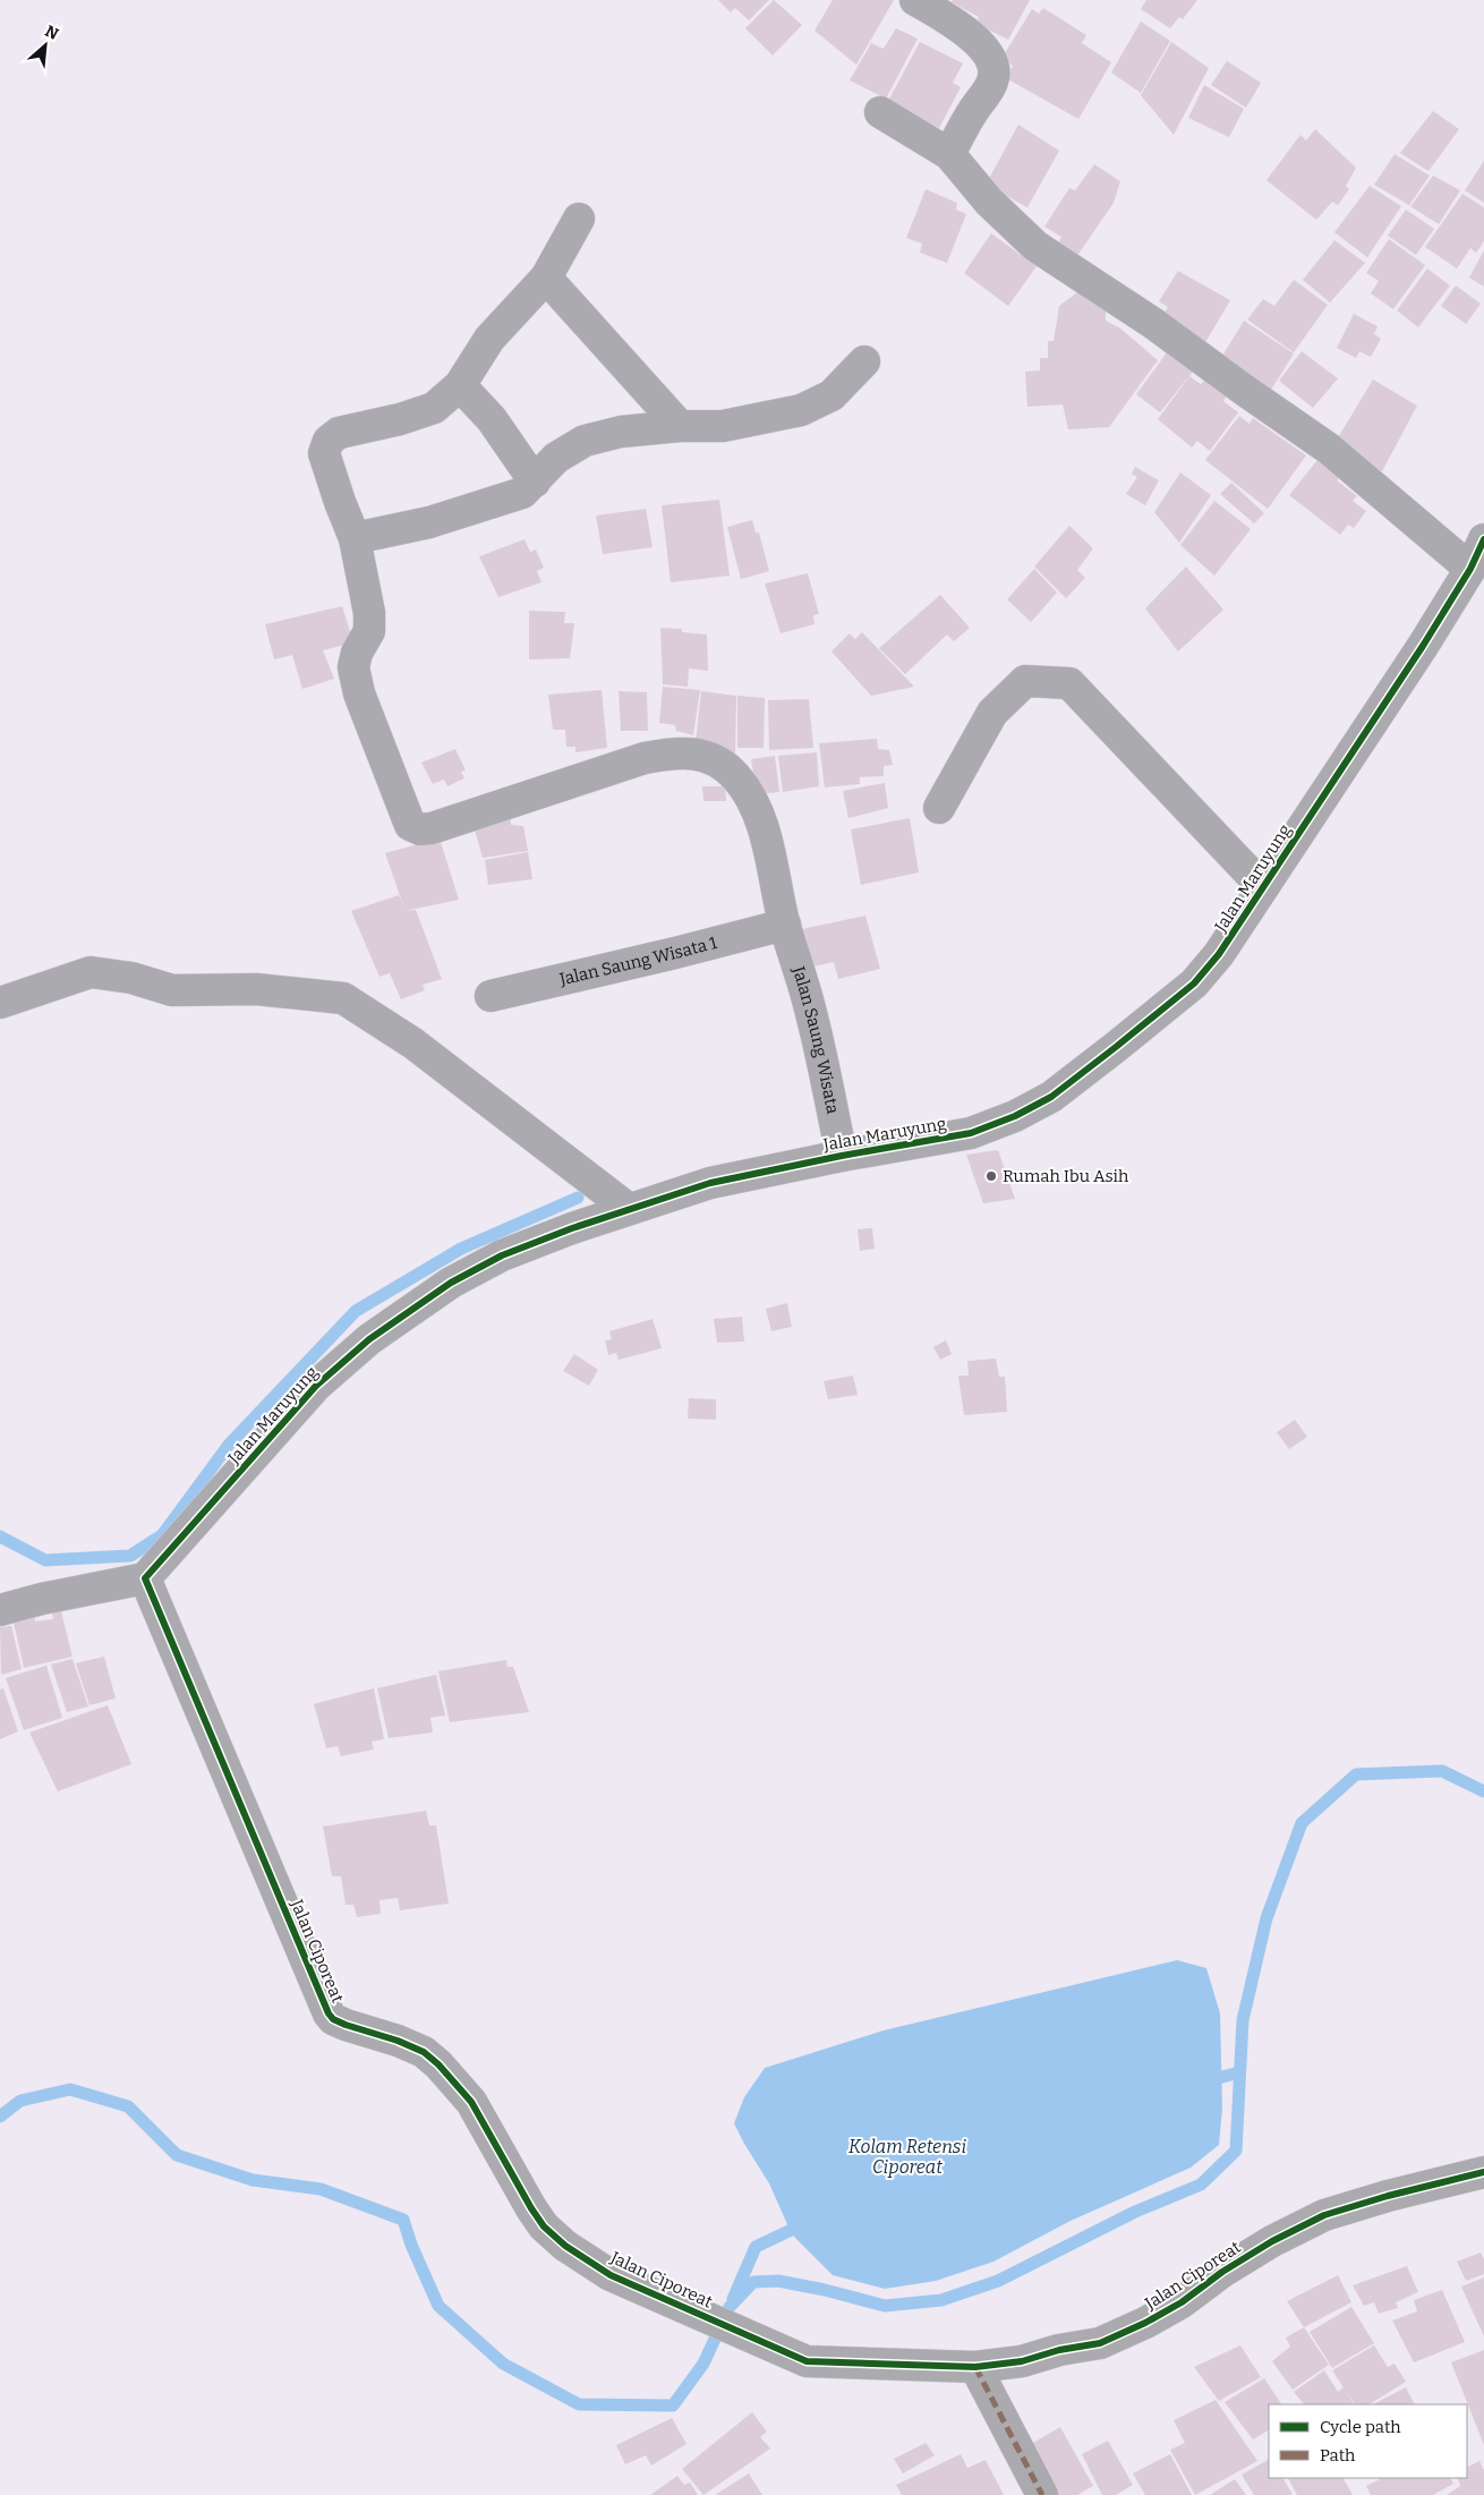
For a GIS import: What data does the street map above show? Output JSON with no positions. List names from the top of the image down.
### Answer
{
  "streets": {
    "street": [
      "Jalan Maruyung",
      "Jalan Saung Wisata 1",
      "Jalan Saung Wisata",
      "Jalan Ciporeat"
    ]
  },
  "crossings": [
    ["Jalan Maruyung", "Jalan Saung Wisata"],
    ["Jalan Maruyung", "Jalan Ciporeat"],
    ["Jalan Saung Wisata 1", "Jalan Saung Wisata"]
  ],
  "water": ["Kolam Retensi Ciporeat"],
  "places": ["Rumah Ibu Asih"],
  "legend": ["Cycle path", "Path"],
  "north": "top right"
}
